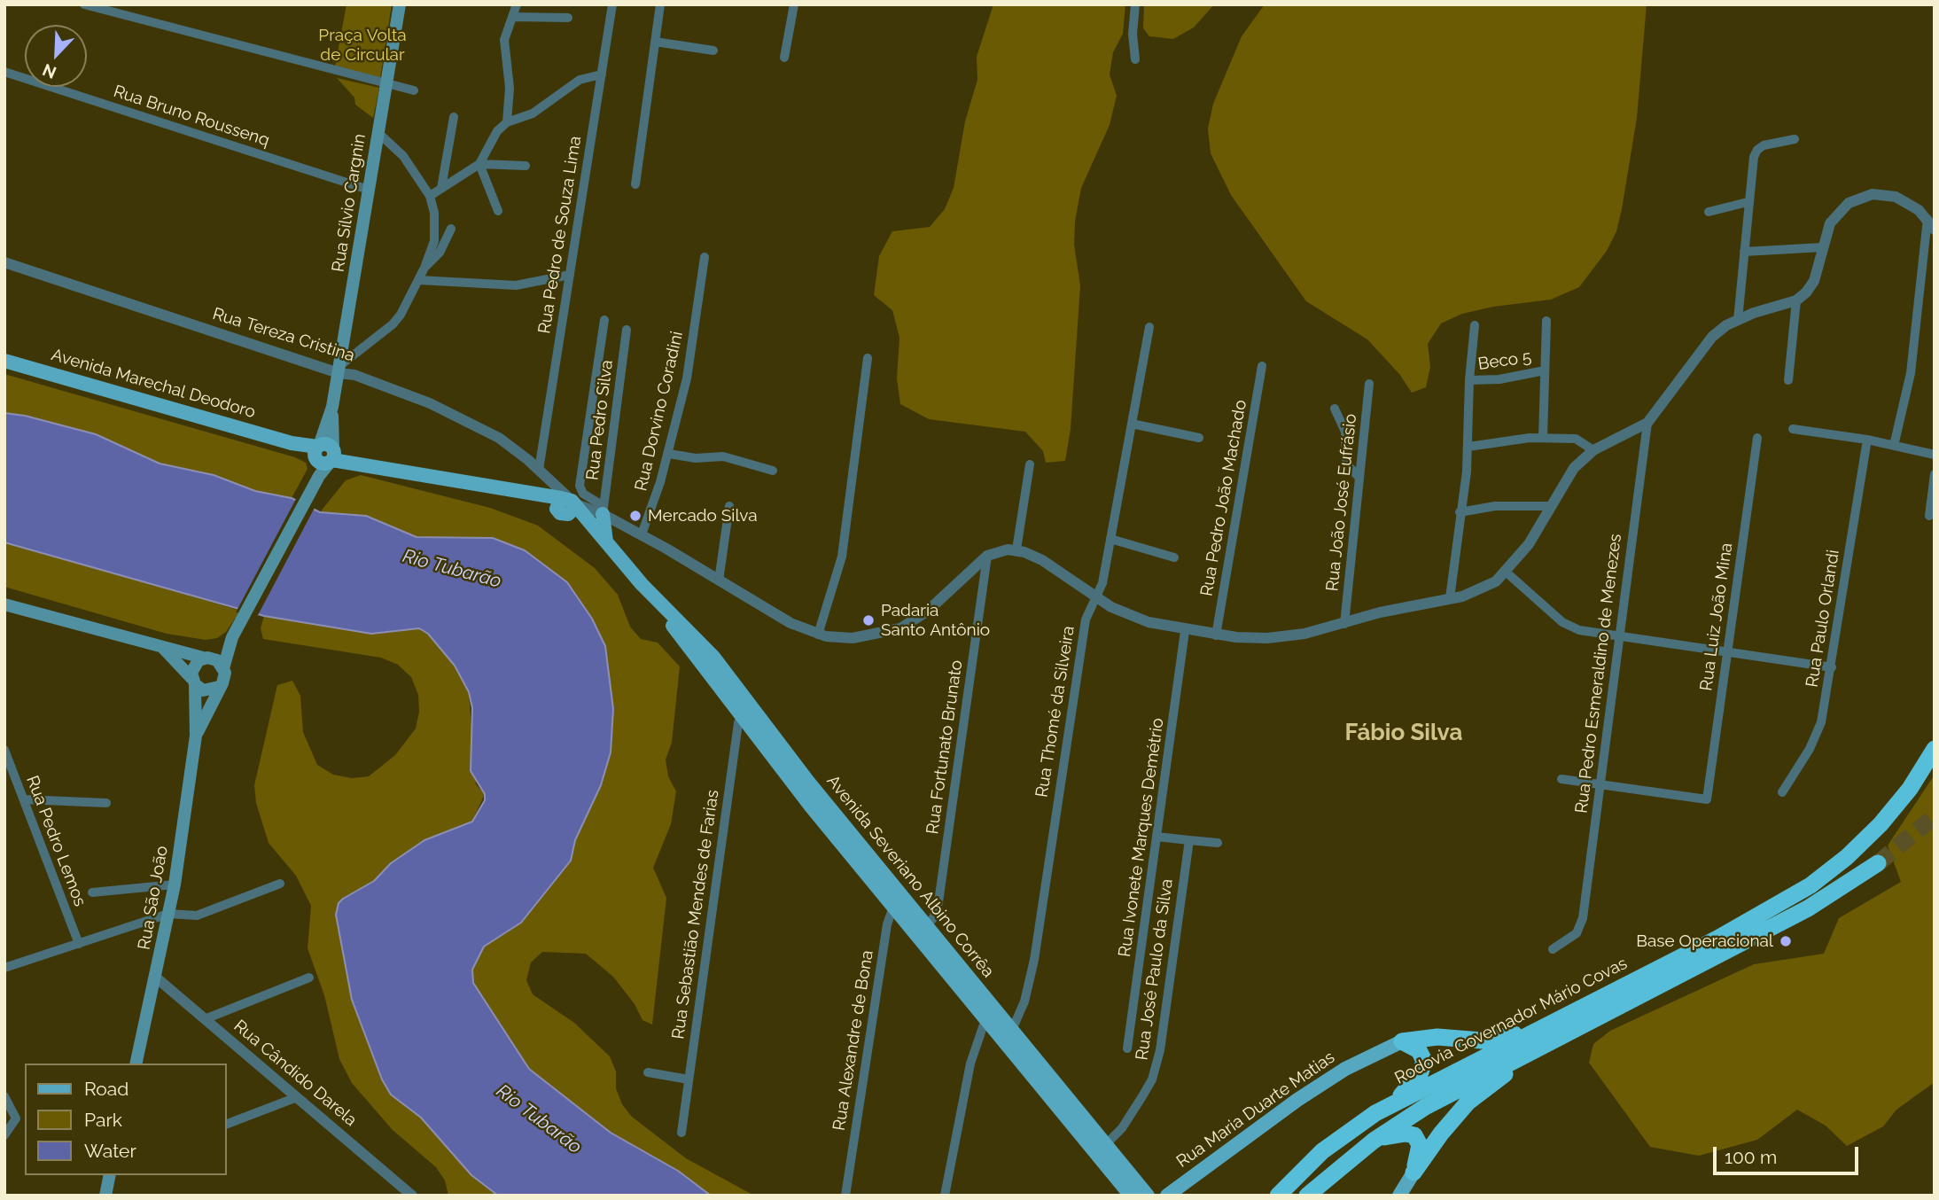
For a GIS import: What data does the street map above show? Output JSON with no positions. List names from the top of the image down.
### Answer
{
  "streets": {
    "highway": ["Rodovia Governador Mário Covas"],
    "main road": [
      "Rua Sílvio Cargnin",
      "Avenida Marechal Deodoro",
      "Avenida Severiano Albino Corrêa",
      "Rua São João",
      "Rua Maria Duarte Matias"
    ],
    "street": [
      "Rua Bruno Roussenq",
      "Rua Pedro de Souza Lima",
      "Rua Tereza Cristina",
      "Beco 5",
      "Rua Dorvino Coradini",
      "Rua Pedro Silva",
      "Rua Pedro João Machado",
      "Rua João José Eufrásio",
      "Rua Luiz João Mina",
      "Rua Paulo Orlandi",
      "Rua Pedro Esmeraldino de Menezes",
      "Rua Thomé da Silveira",
      "Rua Fortunato Brunato",
      "Rua Ivonete Marques Demétrio",
      "Rua Pedro Lemos",
      "Rua Sebastião Mendes de Farias",
      "Rua José Paulo da Silva",
      "Rua Alexandre de Bona",
      "Rua Cândido Darela"
    ]
  },
  "crossings": [
    ["Rua Bruno Roussenq", "Rua Sílvio Cargnin"],
    ["Rua Sílvio Cargnin", "Rua Tereza Cristina"],
    ["Rua Sílvio Cargnin", "Avenida Marechal Deodoro"],
    ["Rua Pedro de Souza Lima", "Rua Tereza Cristina"],
    ["Rua Tereza Cristina", "Avenida Marechal Deodoro"],
    ["Rua Tereza Cristina", "Avenida Severiano Albino Corrêa"],
    ["Avenida Marechal Deodoro", "Rua Dorvino Coradini"],
    ["Avenida Marechal Deodoro", "Rua Pedro Silva"],
    ["Avenida Marechal Deodoro", "Rua Fortunato Brunato"],
    ["Avenida Marechal Deodoro", "Avenida Severiano Albino Corrêa"],
    ["Rua Luiz João Mina", "Rua Pedro Esmeraldino de Menezes"],
    ["Rua Thomé da Silveira", "Avenida Severiano Albino Corrêa"],
    ["Rua Fortunato Brunato", "Avenida Severiano Albino Corrêa"],
    ["Avenida Severiano Albino Corrêa", "Rua Sebastião Mendes de Farias"],
    ["Avenida Severiano Albino Corrêa", "Rua José Paulo da Silva"],
    ["Avenida Severiano Albino Corrêa", "Rua Alexandre de Bona"],
    ["Rua São João", "Rua Cândido Darela"]
  ],
  "districts": ["Fábio Silva"],
  "water": ["Rio Tubarão"],
  "parks": ["Praça Volta de Circular"],
  "places": ["Mercado Silva", "Padaria Santo Antônio", "Base Operacional"],
  "legend": ["Road", "Park", "Water"],
  "scale_bar": "100 m",
  "north": "bottom left"
}
